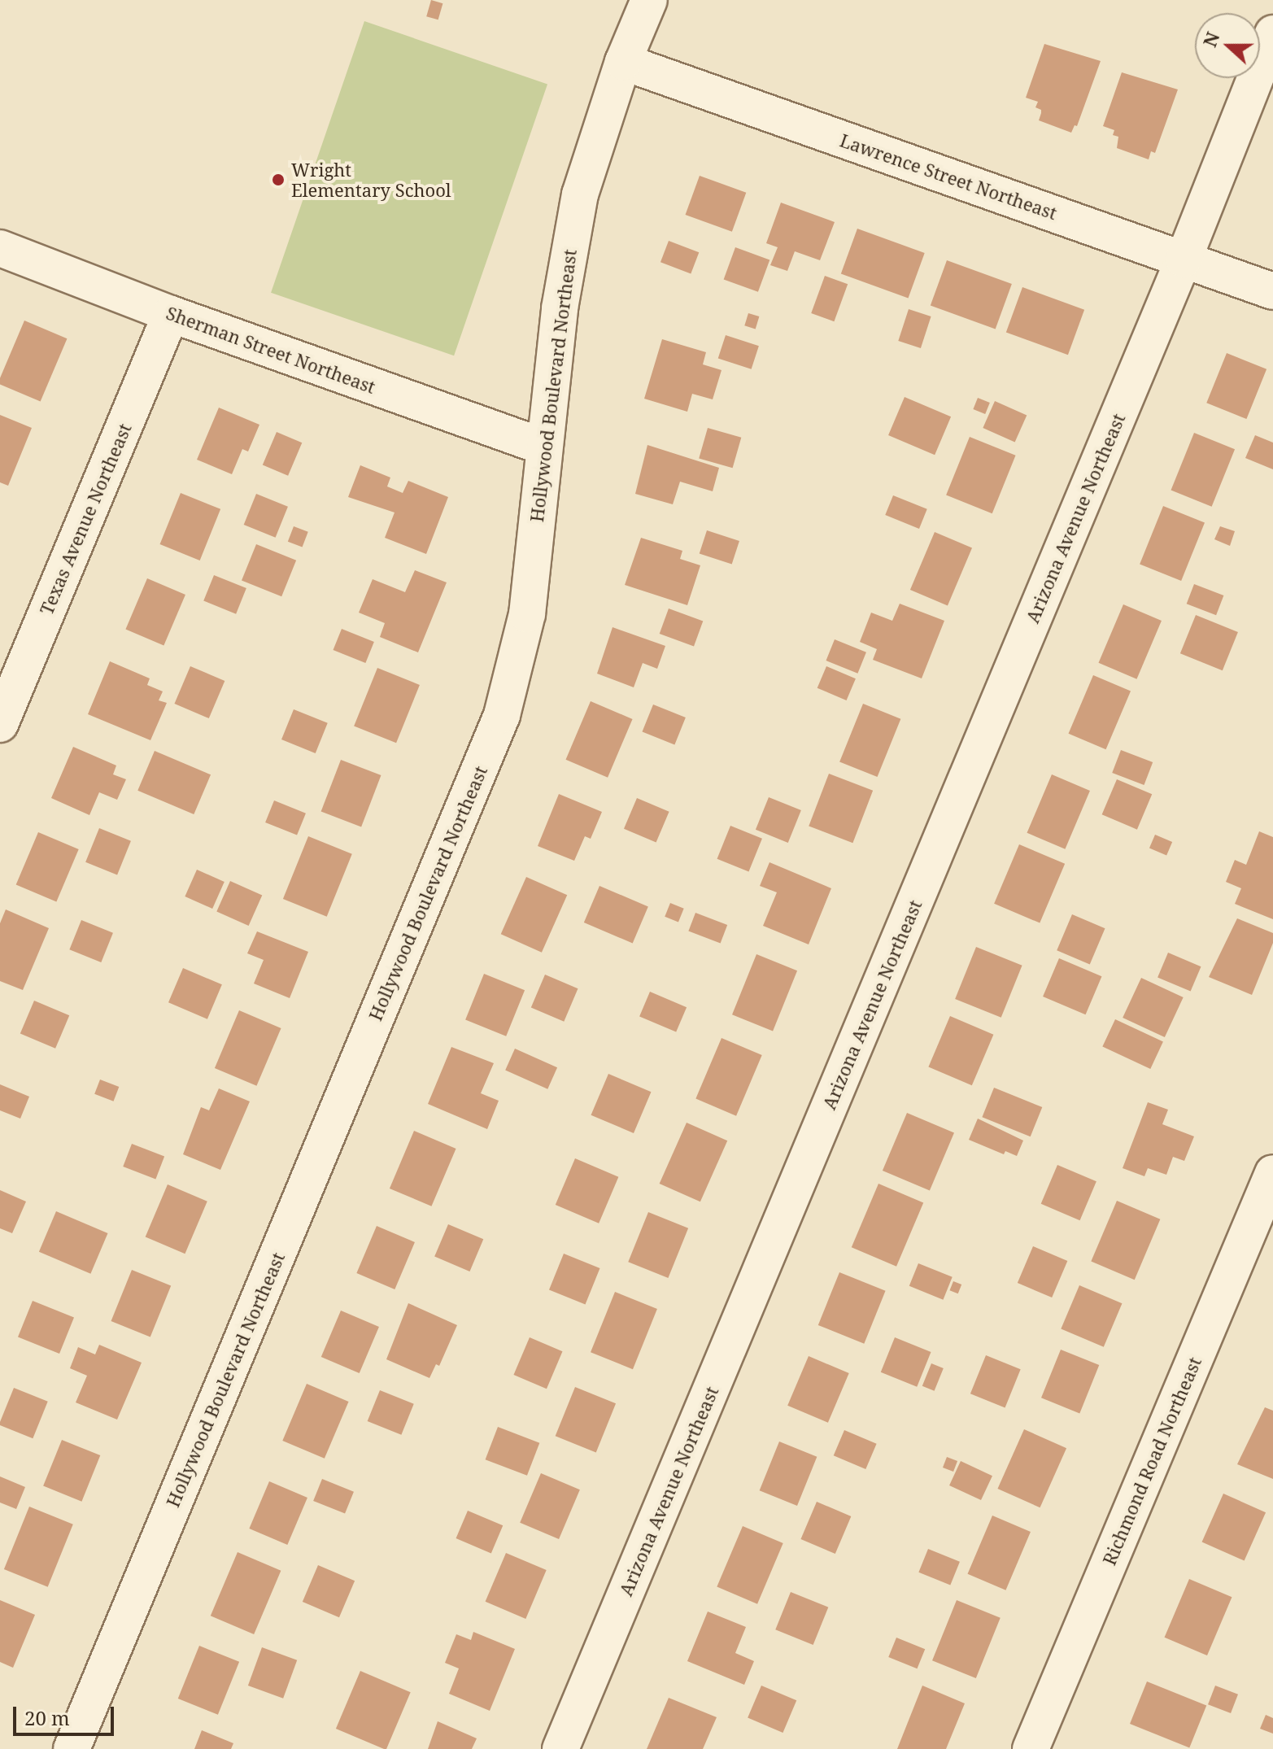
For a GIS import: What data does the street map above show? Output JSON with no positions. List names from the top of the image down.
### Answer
{
  "streets": {
    "street": [
      "Lawrence Street Northeast",
      "Sherman Street Northeast",
      "Hollywood Boulevard Northeast",
      "Arizona Avenue Northeast",
      "Texas Avenue Northeast",
      "Richmond Road Northeast"
    ]
  },
  "crossings": [
    ["Lawrence Street Northeast", "Hollywood Boulevard Northeast"],
    ["Lawrence Street Northeast", "Arizona Avenue Northeast"],
    ["Sherman Street Northeast", "Hollywood Boulevard Northeast"],
    ["Sherman Street Northeast", "Texas Avenue Northeast"]
  ],
  "places": ["Wright Elementary School"],
  "scale_bar": "20 m",
  "north": "left"
}
